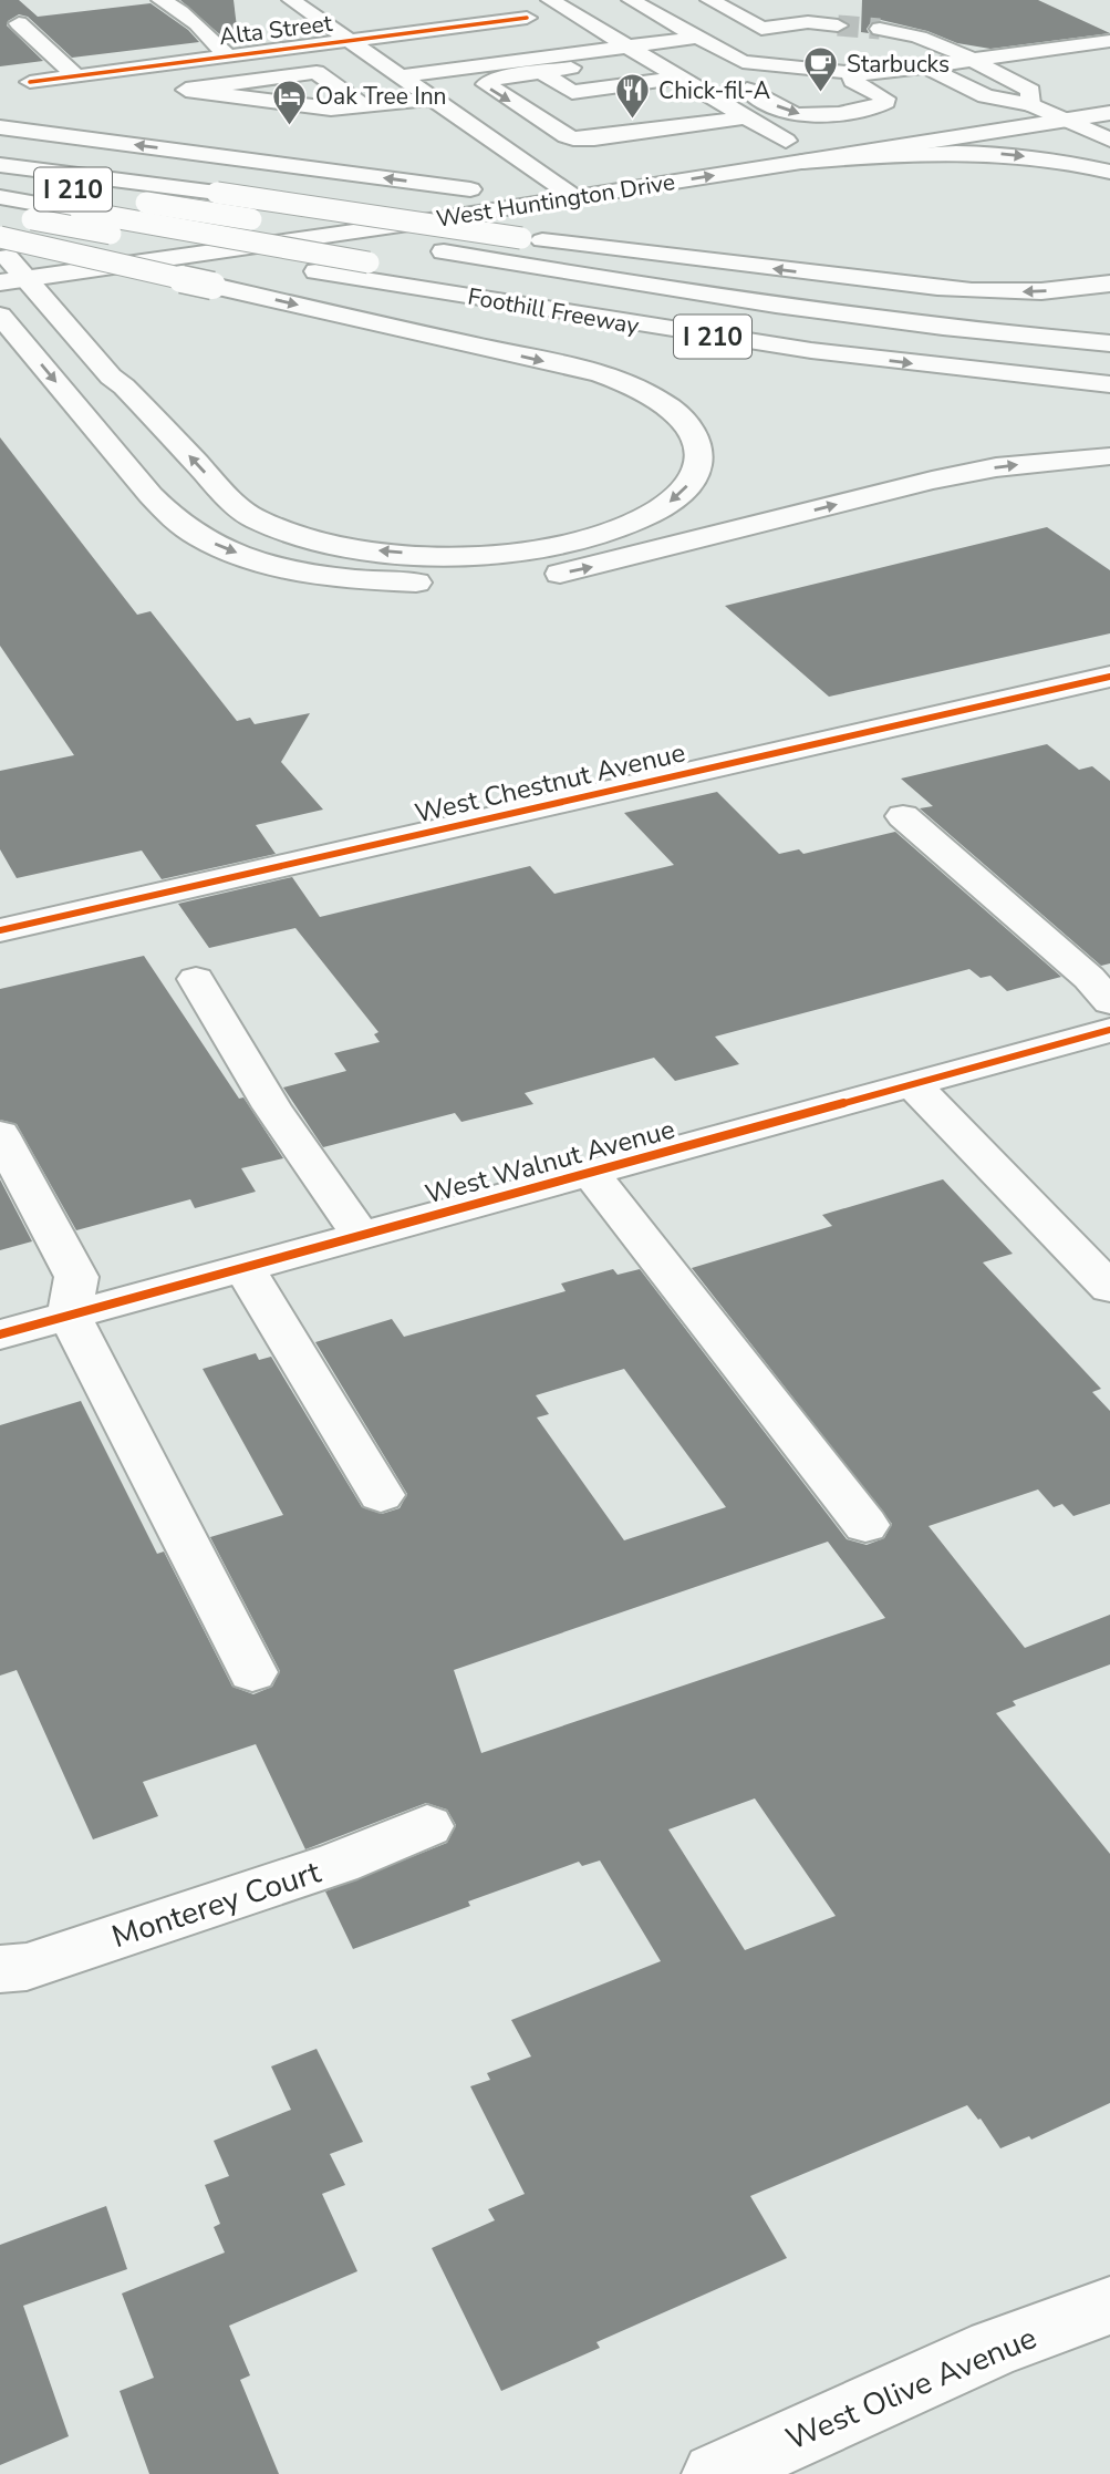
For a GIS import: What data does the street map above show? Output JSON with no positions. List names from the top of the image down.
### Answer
{
  "streets": {
    "main road": [
      "Alta Street",
      "I 210",
      "West Huntington Drive",
      "Foothill Freeway",
      "West Chestnut Avenue",
      "West Walnut Avenue",
      "Monterey Court",
      "West Olive Avenue"
    ]
  },
  "places": {
    "cafe": ["Starbucks"],
    "restaurant": ["Chick-fil-A"],
    "hotel": ["Oak Tree Inn"]
  }
}
